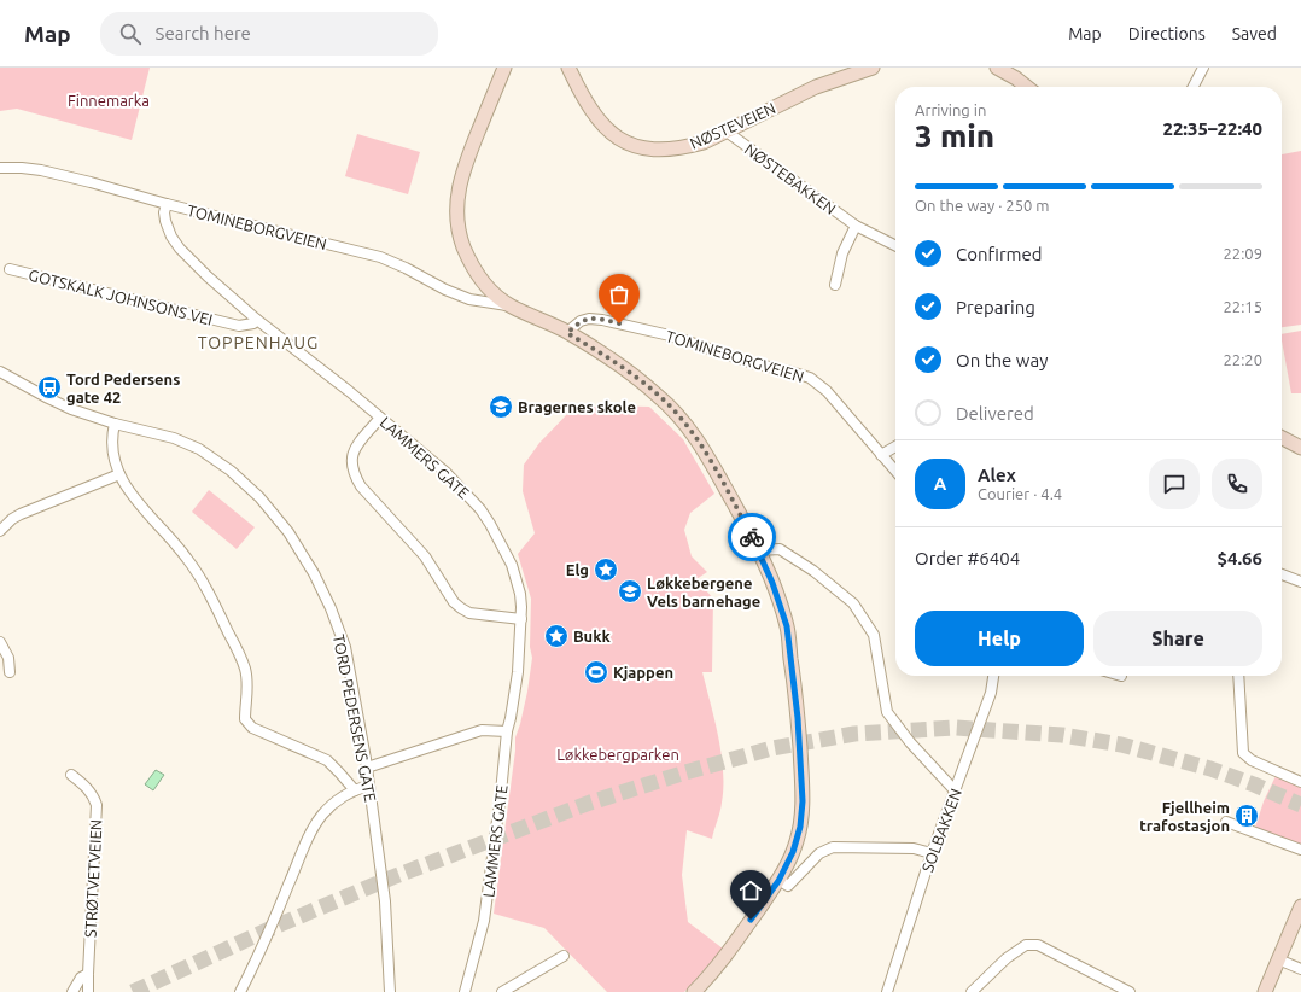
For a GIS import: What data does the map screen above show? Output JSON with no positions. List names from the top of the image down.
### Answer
{
  "streets": {
    "main road": ["NØSTEVEIEN"],
    "street": [
      "NØSTEBAKKEN",
      "TOMINEBORGVEIEN",
      "GOTSKALK JOHNSONS VEI",
      "LAMMERS GATE",
      "TORD PEDERSENS GATE",
      "SOLBAKKEN",
      "STRØTVETVEIEN"
    ]
  },
  "crossings": [
    ["NØSTEVEIEN", "NØSTEBAKKEN"],
    ["TOMINEBORGVEIEN", "LAMMERS GATE"],
    ["GOTSKALK JOHNSONS VEI", "LAMMERS GATE"]
  ],
  "districts": ["TOPPENHAUG"],
  "parks": ["Finnemarka", "Løkkebergparken"],
  "places": {
    "bus stop": ["Tord Pedersens gate 42"],
    "school or university": ["Bragernes skole", "Løkkebergene Vels barnehage"],
    "place": ["Elg", "Bukk"],
    "sports": ["Kjappen"],
    "building": ["Fjellheim trafostasjon"]
  },
  "page": {
    "header": "Map",
    "search": "Search here",
    "nav": ["Map", "Directions", "Saved"],
    "heading": ["3 min", "Arriving in", "22:35–22:40"],
    "panel": [
      "Alex",
      "Courier · 4.4",
      "Order #6404",
      "$4.66"
    ],
    "bar": "On the way · 250 m",
    "list": [
      ["Confirmed", "22:09"],
      ["Preparing", "22:15"],
      ["On the way", "22:20"],
      "Delivered"
    ],
    "round": "A",
    "buttons": ["Help", "Share"]
  }
}
